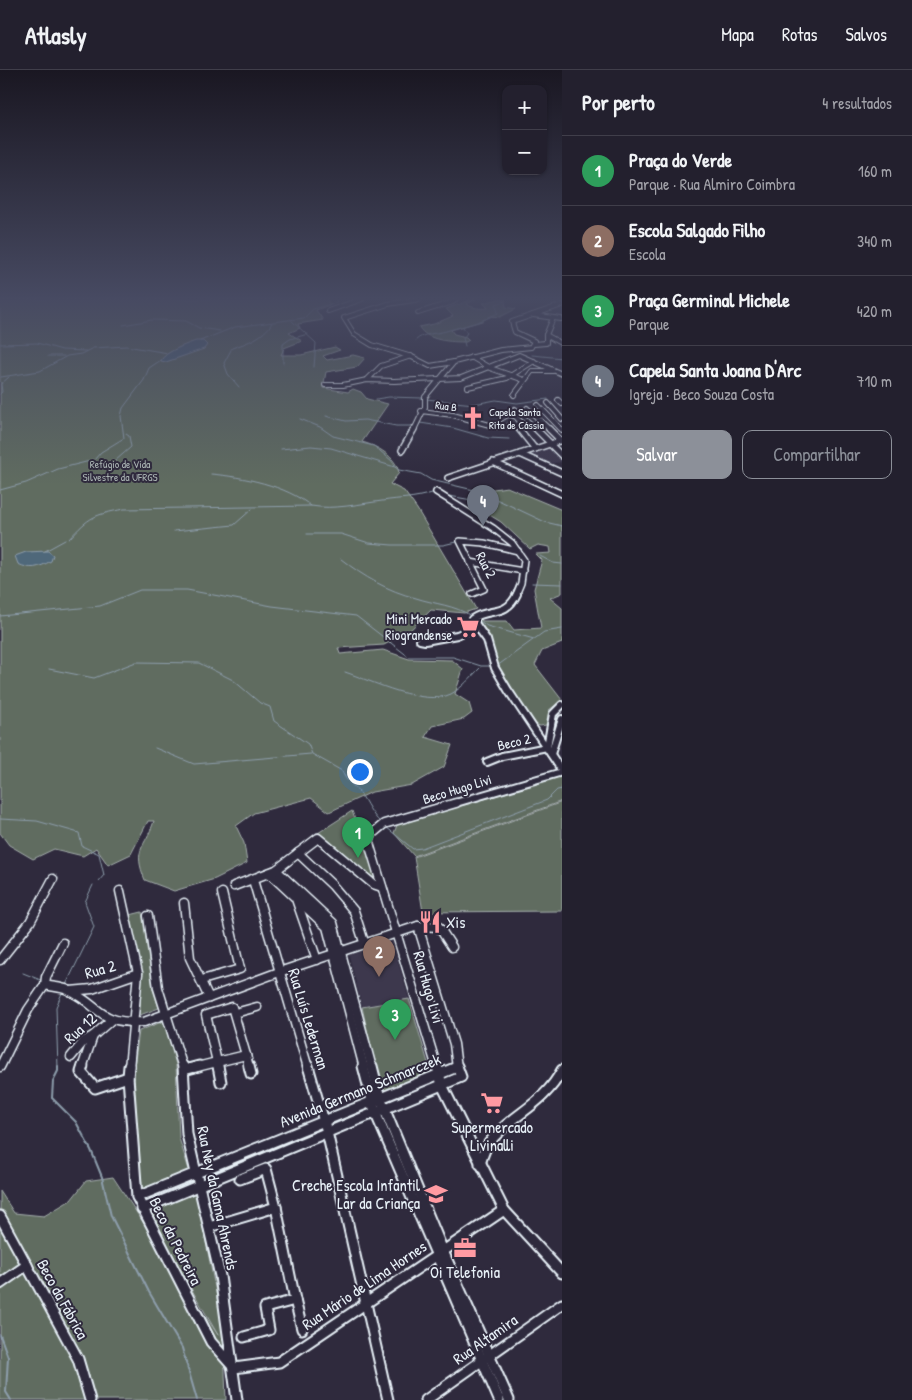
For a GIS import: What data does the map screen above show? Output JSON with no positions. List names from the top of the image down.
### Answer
{
  "streets": {
    "street": [
      "Rua B",
      "Rua 2",
      "Beco 2",
      "Beco Hugo Livi",
      "Rua Hugo Livi",
      "Rua Luís Lederman",
      "Rua 12",
      "Avenida Germano Schmarczek",
      "Rua Ney da Gama Ahrends",
      "Beco da Pedreira",
      "Rua Mário de Lima Hornes",
      "Beco da Fábrica",
      "Rua Altamira"
    ]
  },
  "crossings": [
    ["Rua 2", "Beco da Pedreira"],
    ["Beco Hugo Livi", "Rua Hugo Livi"],
    ["Rua Hugo Livi", "Avenida Germano Schmarczek"],
    ["Rua Hugo Livi", "Rua Mário de Lima Hornes"],
    ["Rua Luís Lederman", "Avenida Germano Schmarczek"],
    ["Rua Luís Lederman", "Rua Mário de Lima Hornes"],
    ["Avenida Germano Schmarczek", "Rua Ney da Gama Ahrends"],
    ["Avenida Germano Schmarczek", "Beco da Pedreira"],
    ["Rua Ney da Gama Ahrends", "Beco da Pedreira"],
    ["Rua Ney da Gama Ahrends", "Rua Mário de Lima Hornes"],
    ["Beco da Pedreira", "Rua Mário de Lima Hornes"]
  ],
  "parks": ["Refúgio de Vida Silvestre da UFRGS"],
  "places": {
    "church": ["Capela Santa Rita de Cássia"],
    "supermarket": ["Mini Mercado Riograndense", "Supermercado Livinalli"],
    "restaurant": ["Xis"],
    "school or university": ["Creche Escola Infantil Lar da Criança"],
    "office": ["Oi Telefonia"]
  },
  "page": {
    "header": "Atlasly",
    "nav": ["Mapa", "Rotas", "Salvos"],
    "heading": ["Por perto", "4 resultados"],
    "map_buttons": ["+", "−"],
    "list": [
      {
        "mark": "1",
        "name": "Praça do Verde",
        "note": "Parque · Rua Almiro Coimbra",
        "value": "160 m"
      },
      {
        "mark": "2",
        "name": "Escola Salgado Filho",
        "note": "Escola",
        "value": "340 m"
      },
      {
        "mark": "3",
        "name": "Praça Germinal Michele",
        "note": "Parque",
        "value": "420 m"
      },
      {
        "mark": "4",
        "name": "Capela Santa Joana D'Arc",
        "note": "Igreja · Beco Souza Costa",
        "value": "710 m"
      }
    ],
    "buttons": ["Salvar", "Compartilhar"],
    "pins": [
      "4",
      "1",
      "2",
      "3"
    ]
  }
}
